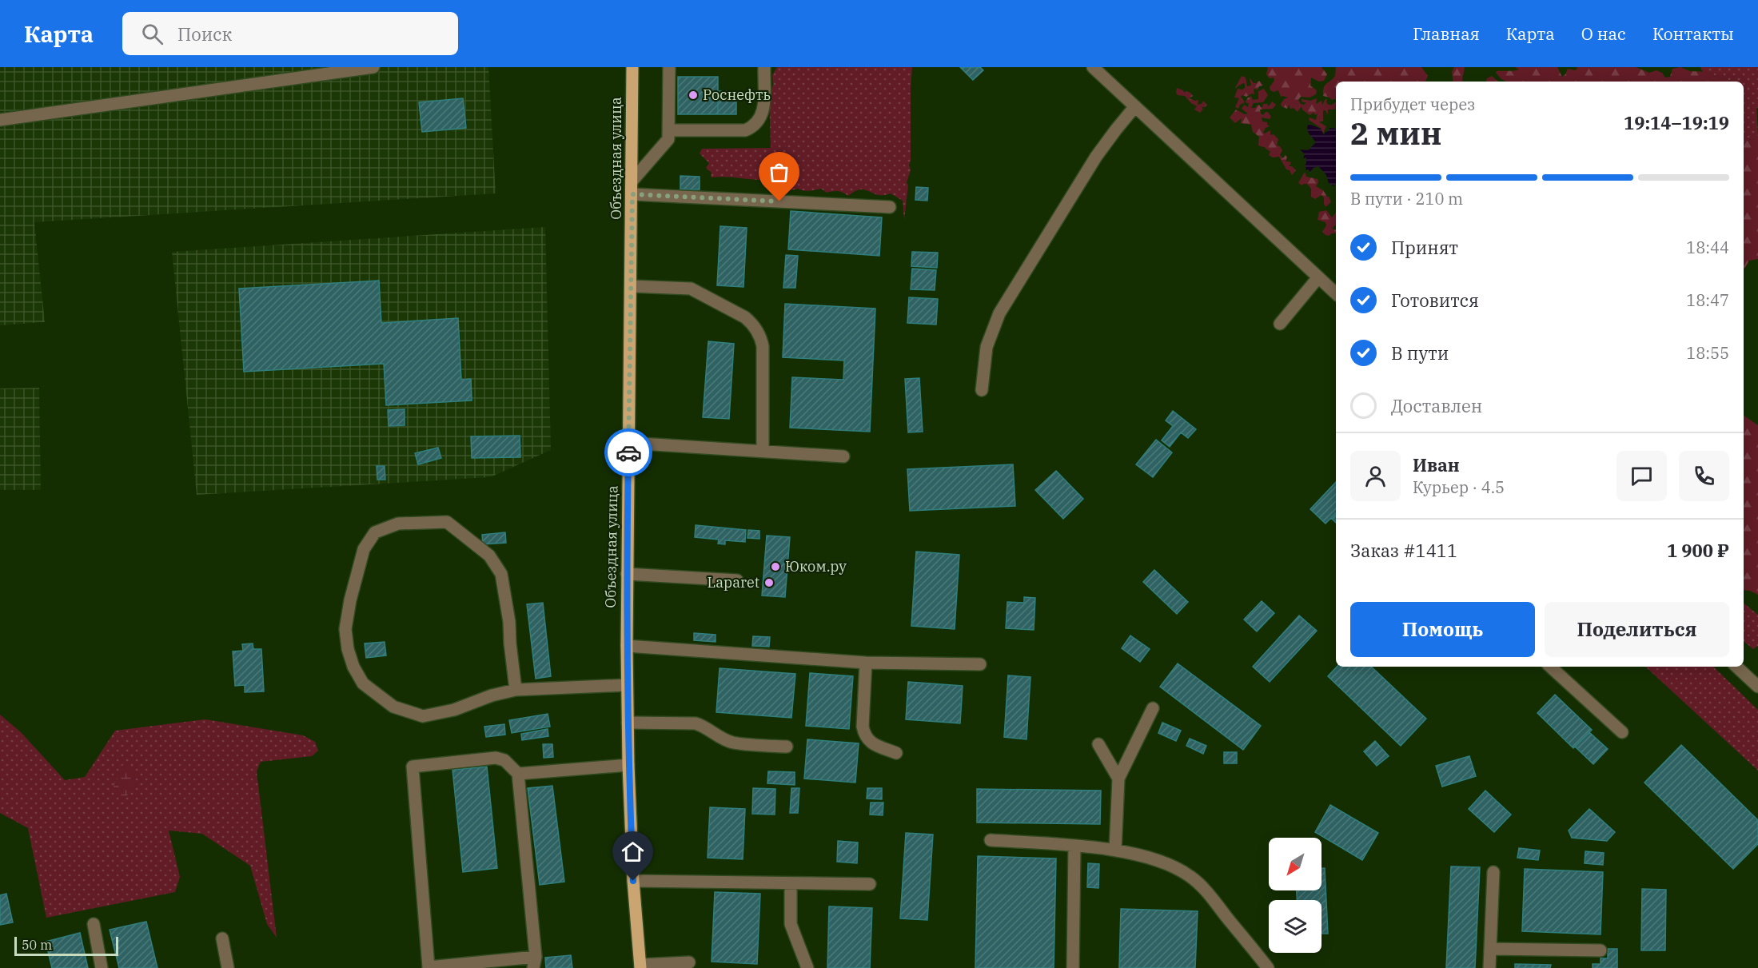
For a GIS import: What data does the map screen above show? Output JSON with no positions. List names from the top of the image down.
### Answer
{
  "streets": {
    "main road": ["Объездная улица"]
  },
  "places": ["Роснефть", "Юком.ру", "Laparet"],
  "scale_bar": "50 m",
  "north": "bottom left",
  "page": {
    "header": "Карта",
    "search": "Поиск",
    "nav": [
      "Главная",
      "Карта",
      "О нас",
      "Контакты"
    ],
    "heading": ["2 мин", "Прибудет через", "19:14–19:19"],
    "panel": [
      "Иван",
      "Курьер · 4.5",
      "Заказ #1411",
      "1 900 ₽"
    ],
    "bar": "В пути · 210 m",
    "list": [
      ["Принят", "18:44"],
      ["Готовится", "18:47"],
      ["В пути", "18:55"],
      "Доставлен"
    ],
    "buttons": ["Помощь", "Поделиться"],
    "scale": "50 m"
  }
}
